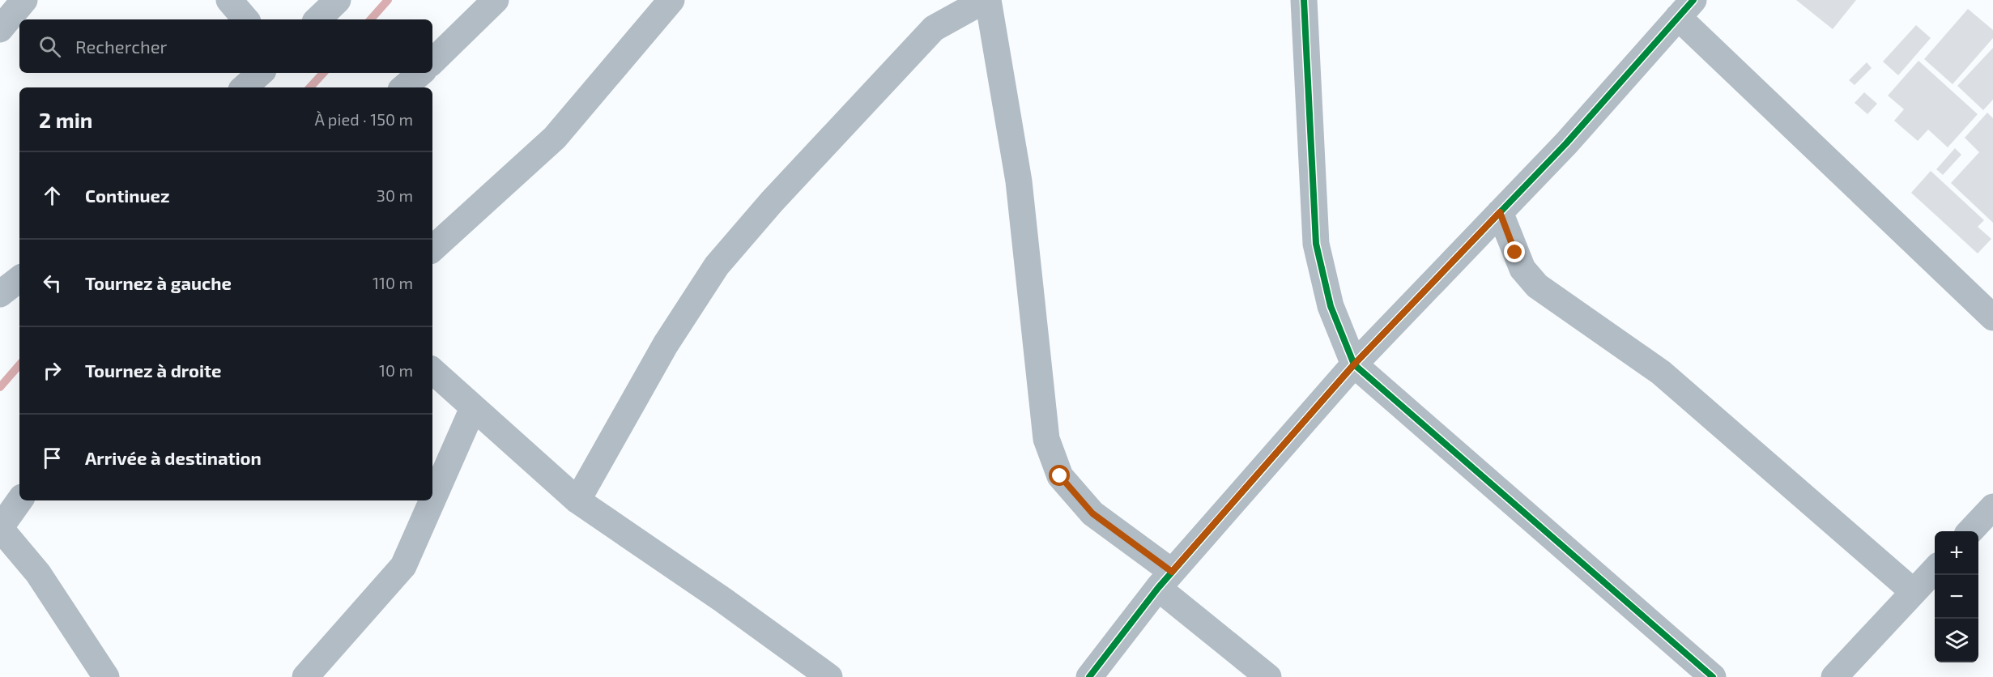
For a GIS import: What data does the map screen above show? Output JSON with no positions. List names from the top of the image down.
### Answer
{
  "page": {
    "search": "Rechercher",
    "heading": ["2 min", "À pied · 150 m"],
    "list": [
      ["Continuez", "30 m"],
      ["Tournez à gauche", "110 m"],
      ["Tournez à droite", "10 m"],
      "Arrivée à destination"
    ],
    "map_buttons": ["+", "−"]
  }
}
